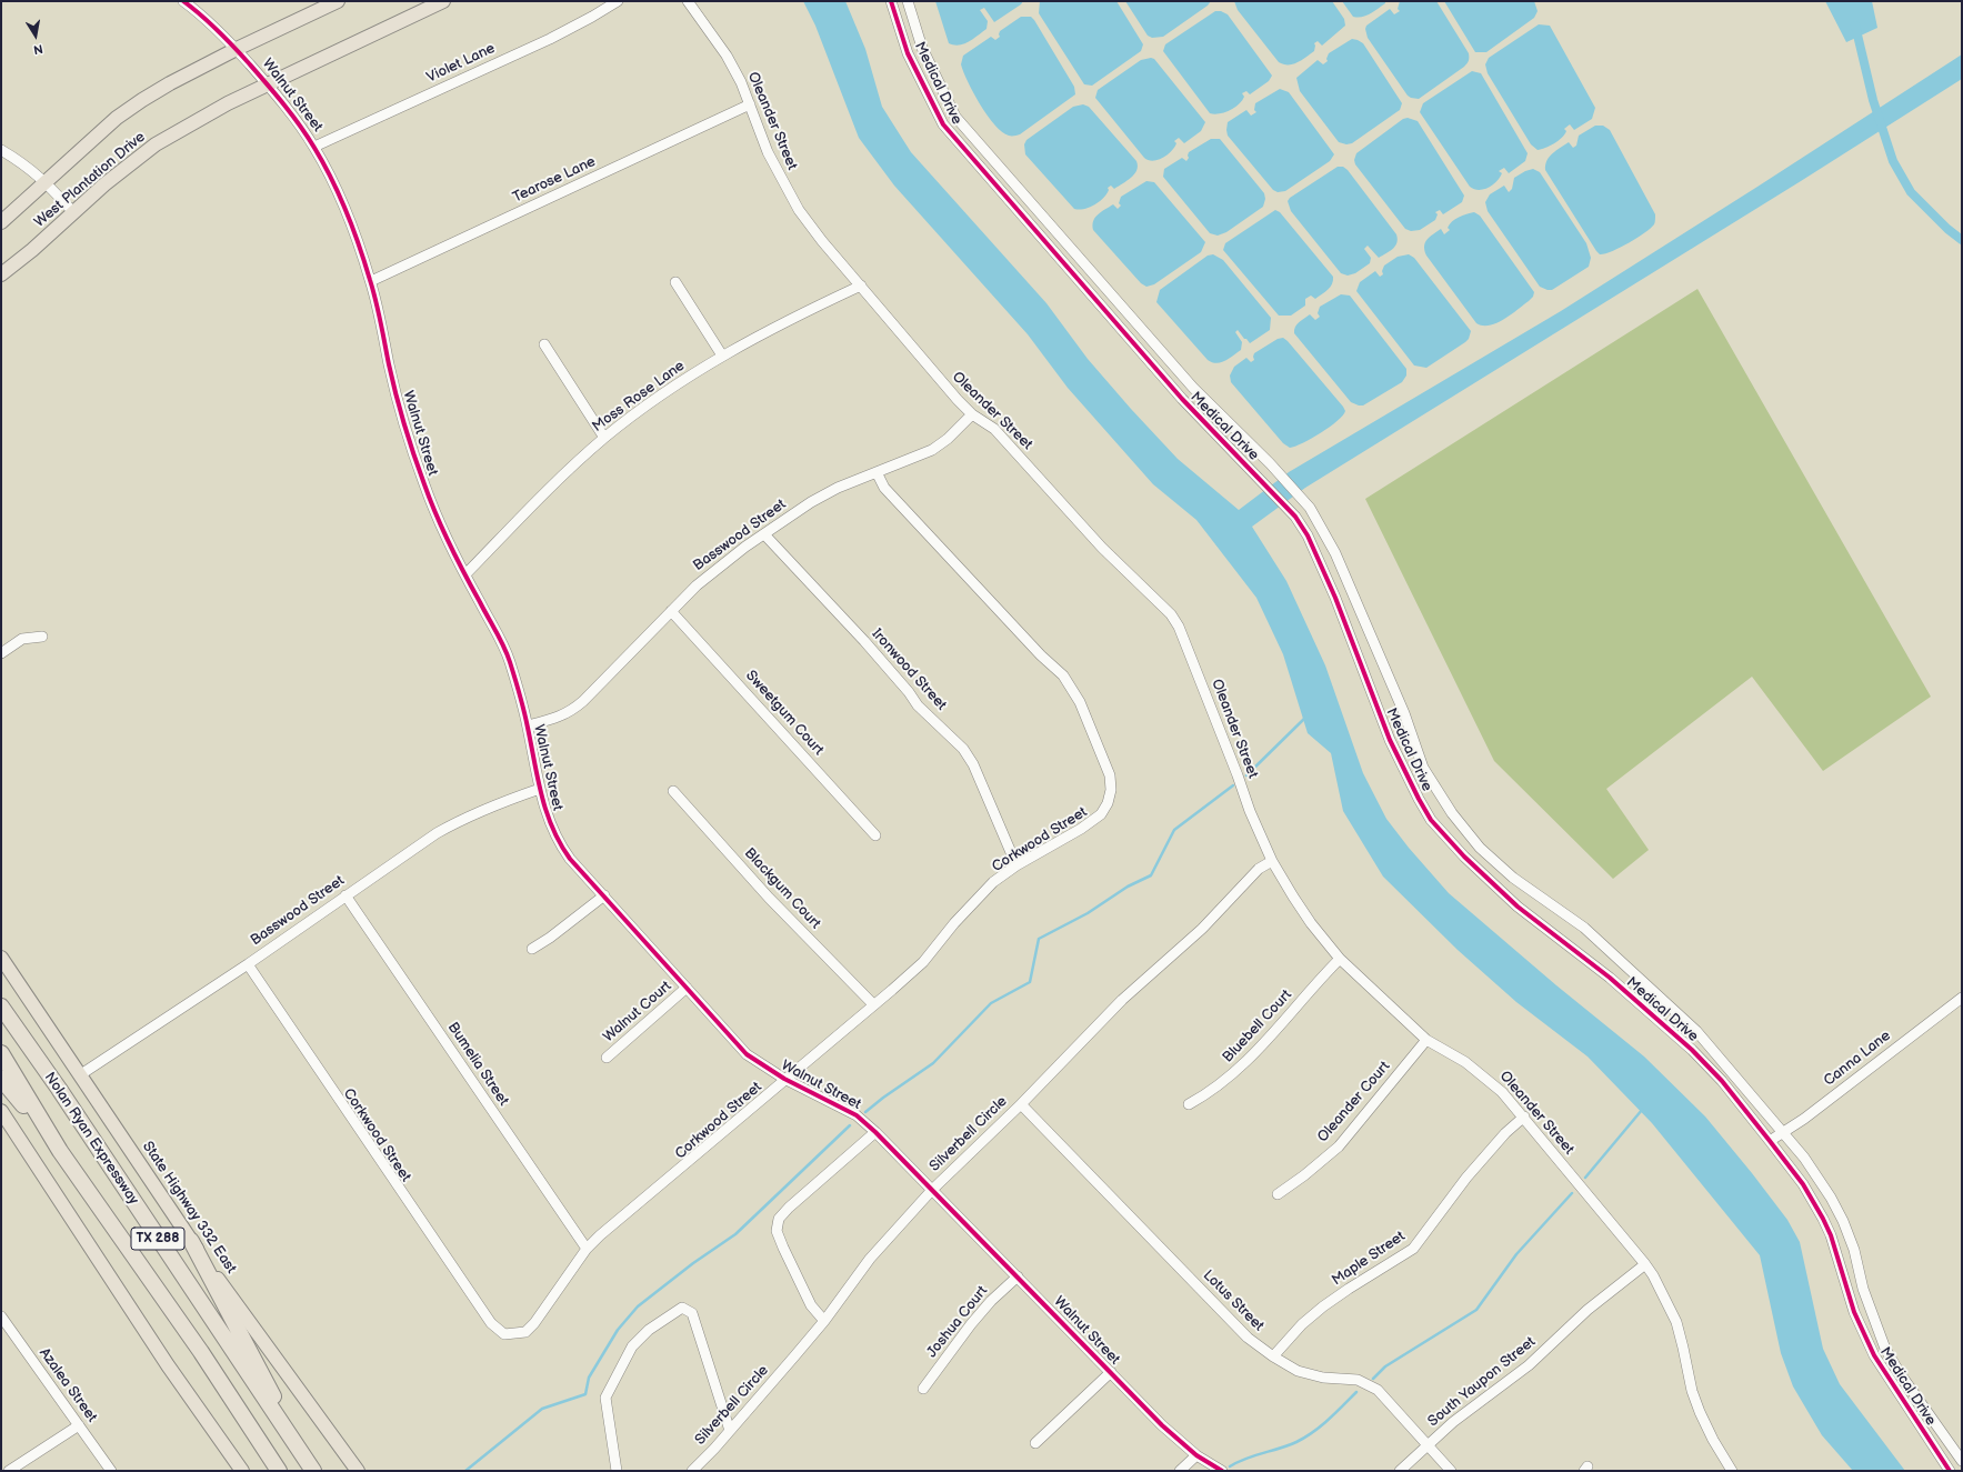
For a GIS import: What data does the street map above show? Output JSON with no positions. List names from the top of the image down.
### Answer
{
  "streets": {
    "highway": ["Nolan Ryan Expressway", "TX 288"],
    "main road": ["West Plantation Drive", "State Highway 332 East"],
    "street": [
      "Violet Lane",
      "Medical Drive",
      "Walnut Street",
      "Oleander Street",
      "Tearose Lane",
      "Moss Rose Lane",
      "Basswood Street",
      "Ironwood Street",
      "Sweetgum Court",
      "Corkwood Street",
      "Blackgum Court",
      "Walnut Court",
      "Bluebell Court",
      "Canna Lane",
      "Bumelia Street",
      "Oleander Court",
      "Silverbell Circle",
      "Maple Street",
      "Lotus Street",
      "Joshua Court",
      "South Yaupon Street",
      "Azalea Street"
    ]
  },
  "crossings": [
    ["Violet Lane", "Walnut Street"],
    ["Medical Drive", "Canna Lane"],
    ["Walnut Street", "West Plantation Drive"],
    ["Walnut Street", "Tearose Lane"],
    ["Walnut Street", "Moss Rose Lane"],
    ["Walnut Street", "Basswood Street"],
    ["Walnut Street", "Corkwood Street"],
    ["Walnut Street", "Walnut Court"],
    ["Walnut Street", "Silverbell Circle"],
    ["Walnut Street", "Joshua Court"],
    ["Oleander Street", "Tearose Lane"],
    ["Oleander Street", "Moss Rose Lane"],
    ["Oleander Street", "Basswood Street"],
    ["Oleander Street", "Bluebell Court"],
    ["Oleander Street", "Oleander Court"],
    ["Oleander Street", "Silverbell Circle"],
    ["Oleander Street", "Maple Street"],
    ["Oleander Street", "South Yaupon Street"],
    ["Basswood Street", "Ironwood Street"],
    ["Basswood Street", "Sweetgum Court"],
    ["Basswood Street", "Corkwood Street"],
    ["Basswood Street", "Bumelia Street"],
    ["Basswood Street", "State Highway 332 East"],
    ["Ironwood Street", "Corkwood Street"],
    ["Corkwood Street", "Blackgum Court"],
    ["Corkwood Street", "Bumelia Street"],
    ["Silverbell Circle", "Lotus Street"],
    ["Maple Street", "Lotus Street"],
    ["Lotus Street", "South Yaupon Street"]
  ],
  "north": "bottom"
}
